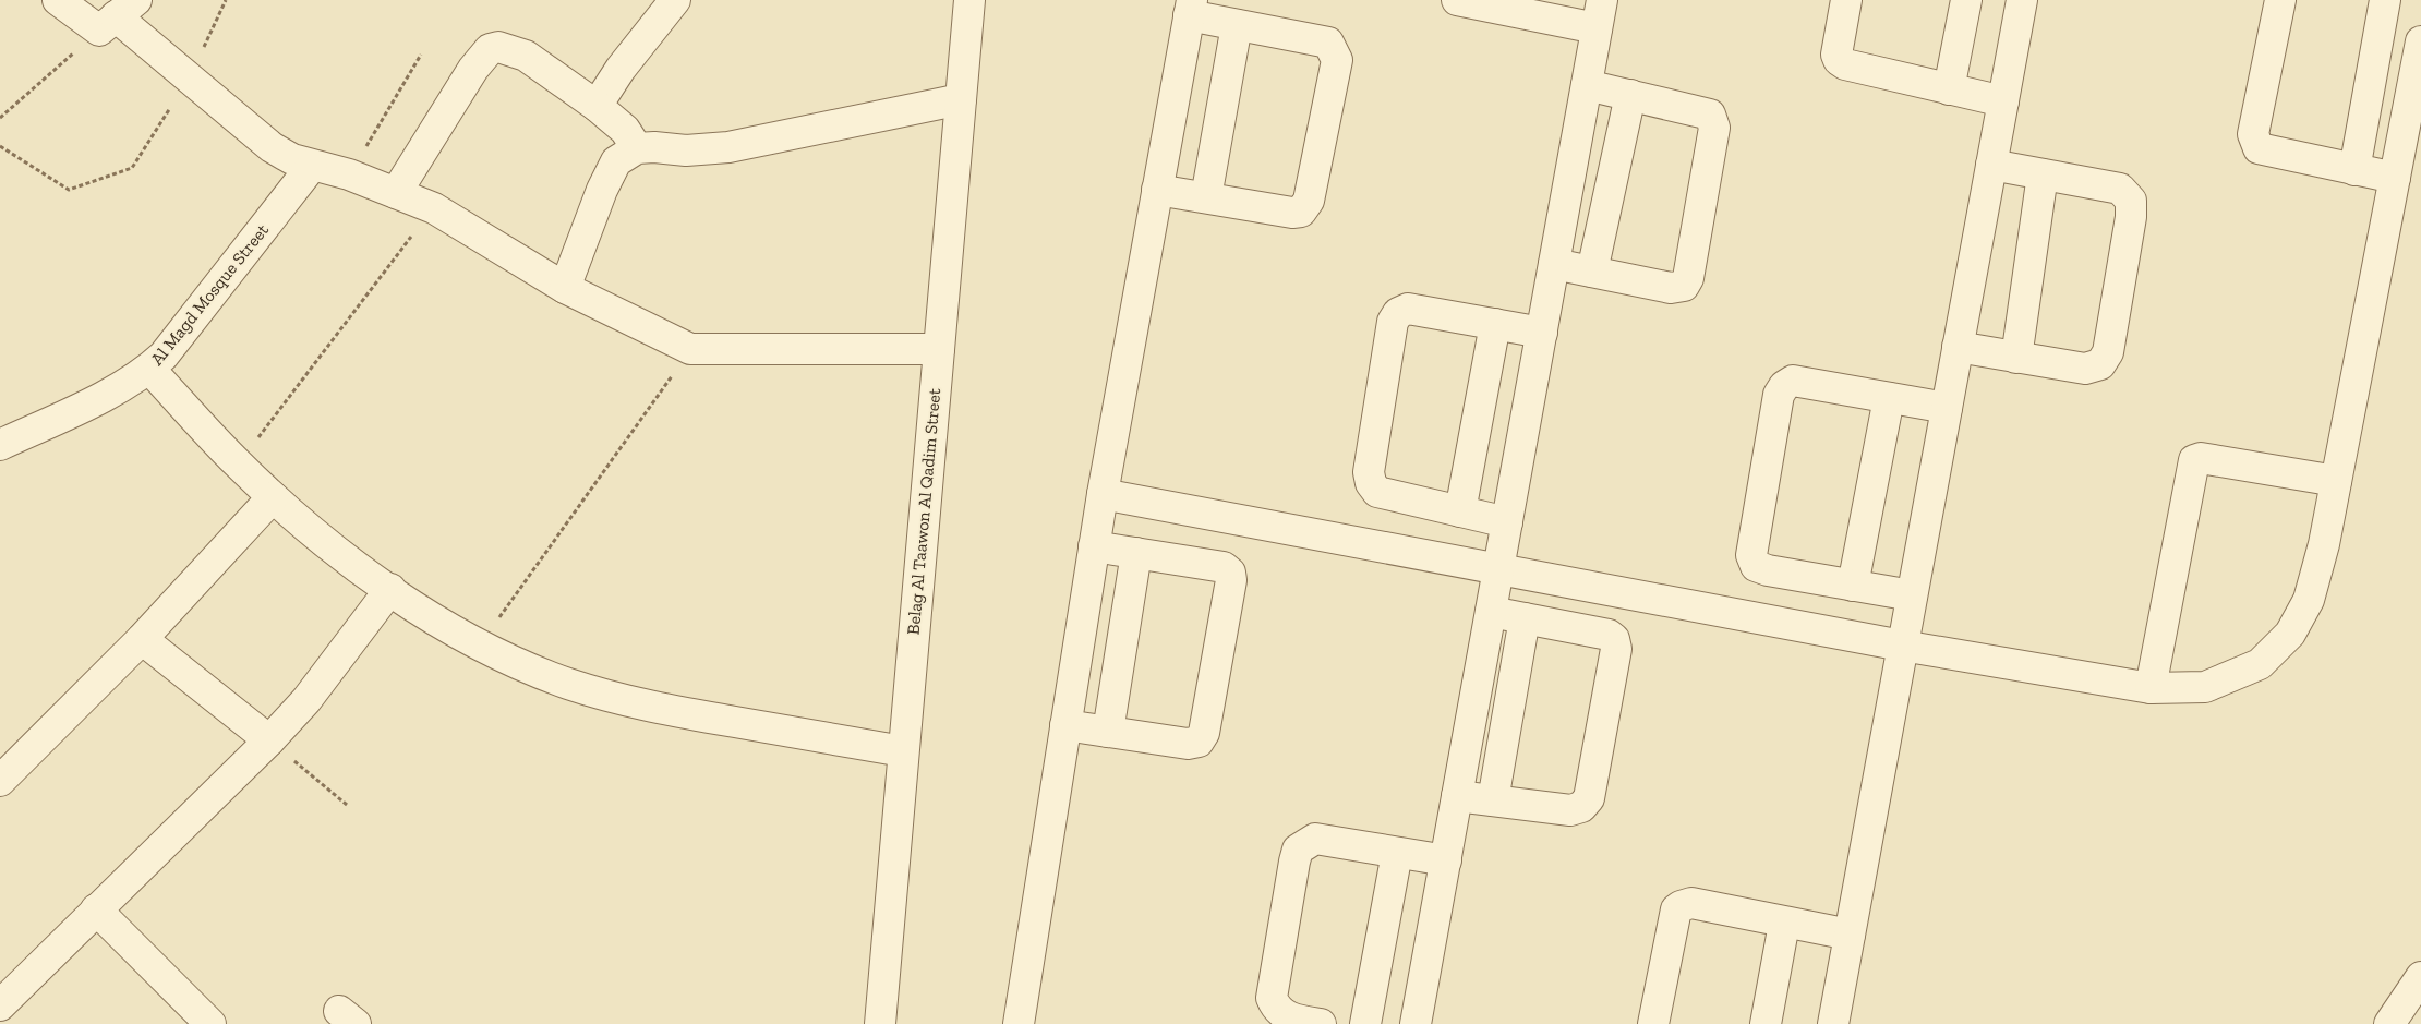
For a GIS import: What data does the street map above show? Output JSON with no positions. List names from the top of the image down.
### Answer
{
  "streets": {
    "street": ["Al Magd Mosque Street", "Belag Al Taawon Al Qadim Street"]
  }
}
